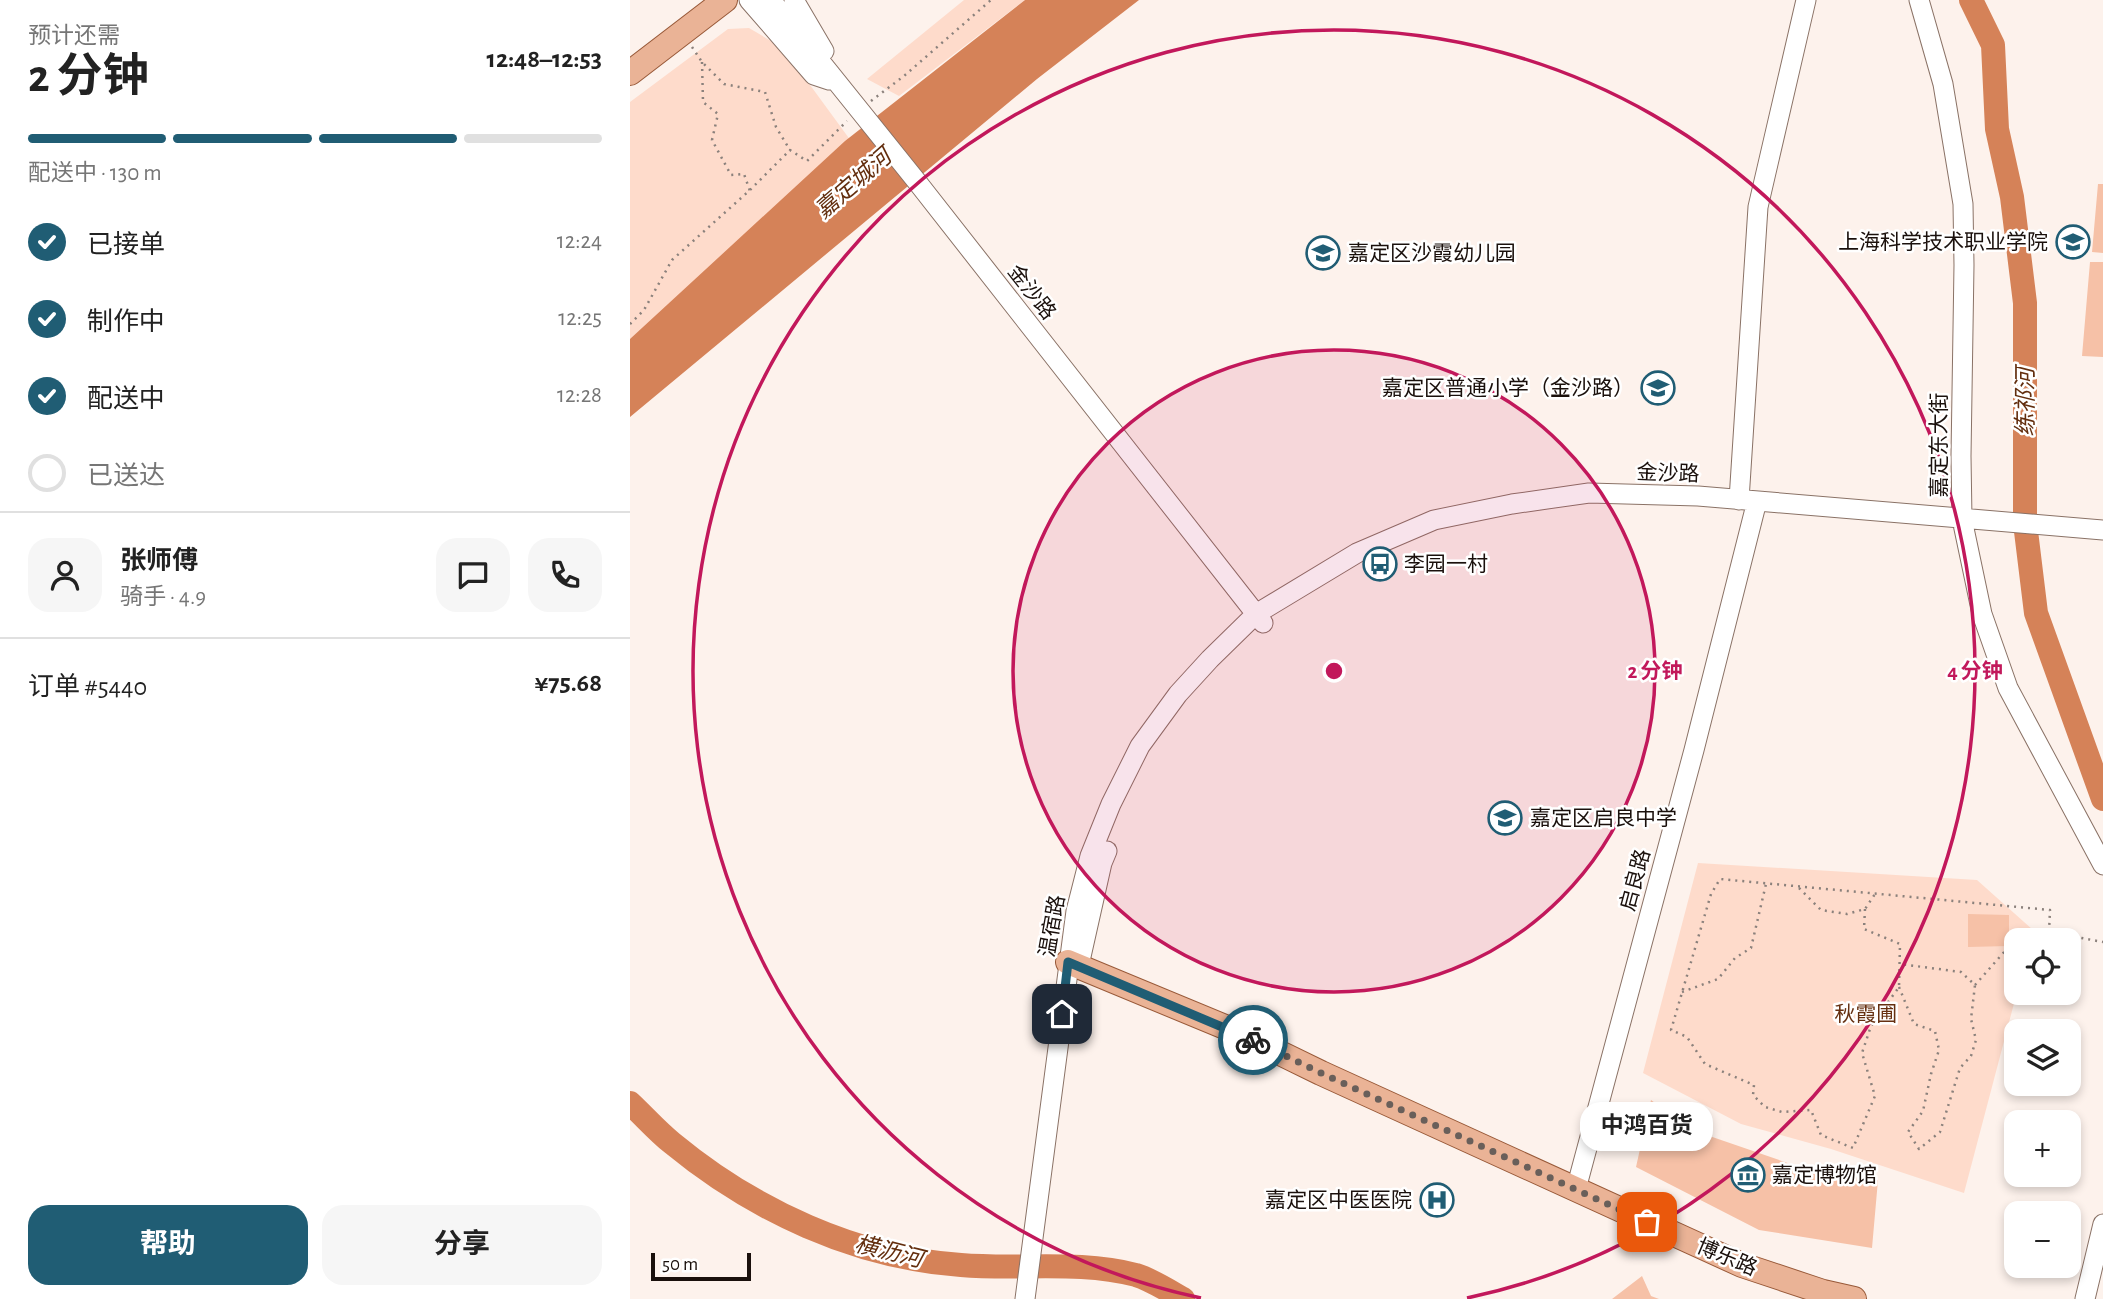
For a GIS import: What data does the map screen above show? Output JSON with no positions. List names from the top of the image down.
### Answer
{
  "streets": {
    "main road": ["博乐路"],
    "street": ["金沙路", "嘉定东大街", "启良路"]
  },
  "crossings": [
    ["金沙路", "嘉定东大街"],
    ["金沙路", "启良路"],
    ["启良路", "博乐路"]
  ],
  "water": ["嘉定城河", "练祁河", "横沥河"],
  "parks": ["秋霞圃"],
  "places": {
    "school or university": [
      "上海科学技术职业学院",
      "嘉定区沙霞幼儿园",
      "嘉定区普通小学（金沙路）",
      "嘉定区启良中学"
    ],
    "bus stop": ["李园一村"],
    "museum": ["嘉定博物馆"],
    "hospital": ["嘉定区中医医院"],
    "other": ["中鸿百货"]
  },
  "scale_bar": "50 m",
  "page": {
    "heading": ["2 分钟", "预计还需", "12:48–12:53"],
    "panel": [
      "张师傅",
      "骑手 · 4.9",
      "订单 #5440",
      "¥75.68"
    ],
    "bar": "配送中 · 130 m",
    "list": [
      ["已接单", "12:24"],
      ["制作中", "12:25"],
      ["配送中", "12:28"],
      "已送达"
    ],
    "map_buttons": ["+", "−"],
    "bubble": "中鸿百货",
    "buttons": ["帮助", "分享"],
    "scale": "50 m"
  },
  "rings": ["2 分钟", "4 分钟"]
}
